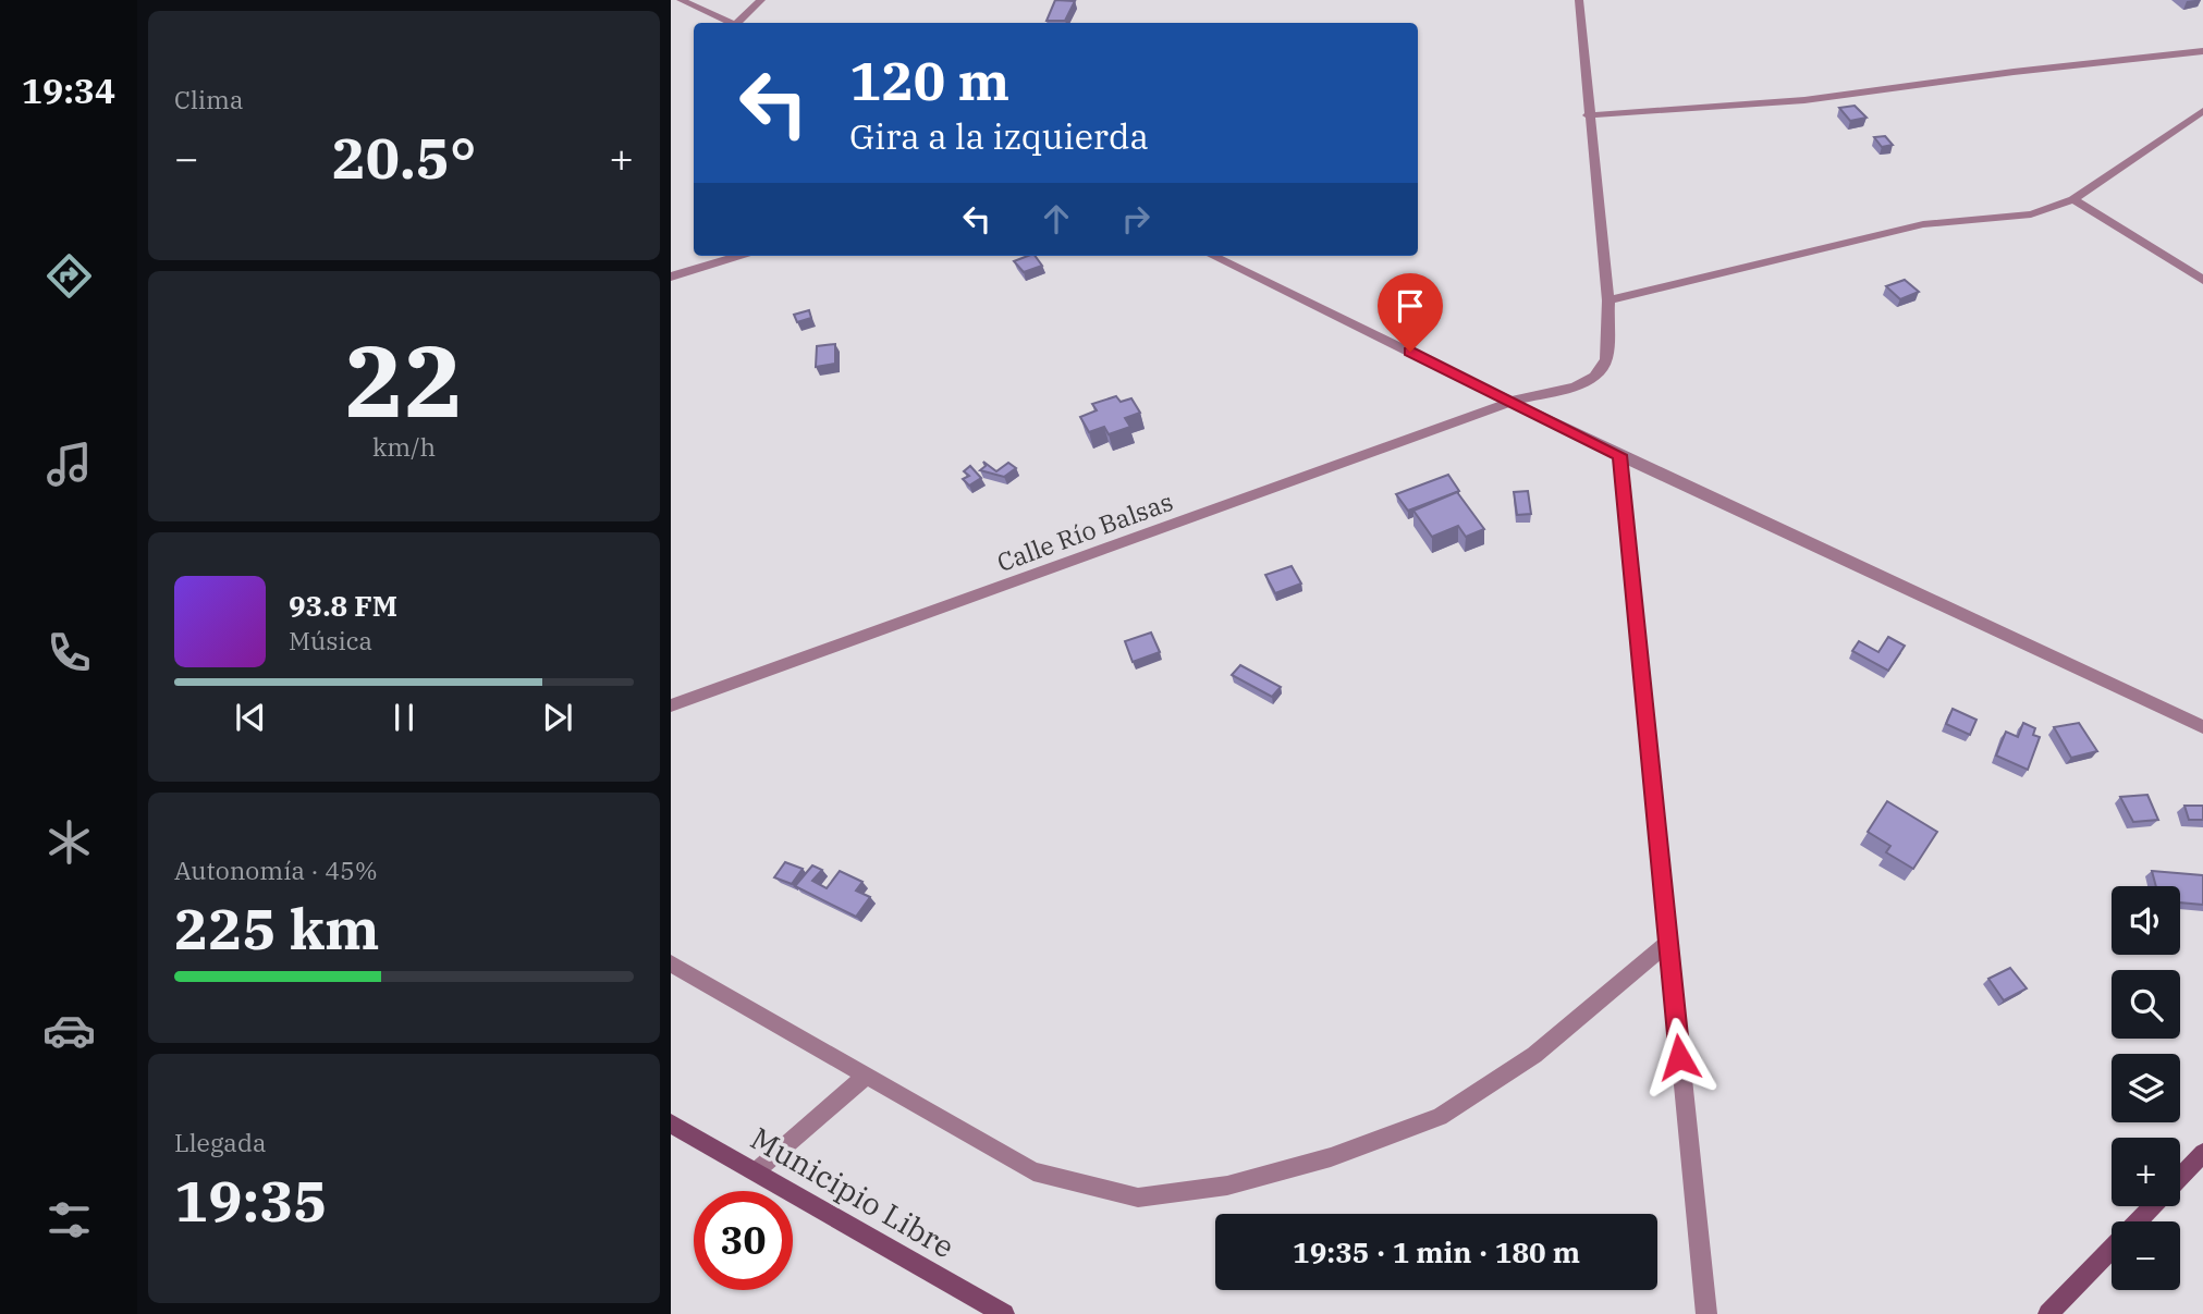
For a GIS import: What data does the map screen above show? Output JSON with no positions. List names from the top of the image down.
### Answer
{
  "streets": {
    "street": ["Calle Río Balsas", "Municipio Libre"]
  },
  "page": {
    "tabs": "19:34",
    "tile": [
      "Clima",
      ["22", "km/h"],
      ["Autonomía · 45%", "225 km"],
      ["Llegada", "19:35"]
    ],
    "turn": ["120 m", "Gira a la izquierda"],
    "heat": ["−", "20.5°", "+"],
    "song": ["93.8 FM", "Música"],
    "map_buttons": ["+", "−"],
    "limit": "30",
    "trip": "19:35 · 1 min · 180 m"
  }
}
